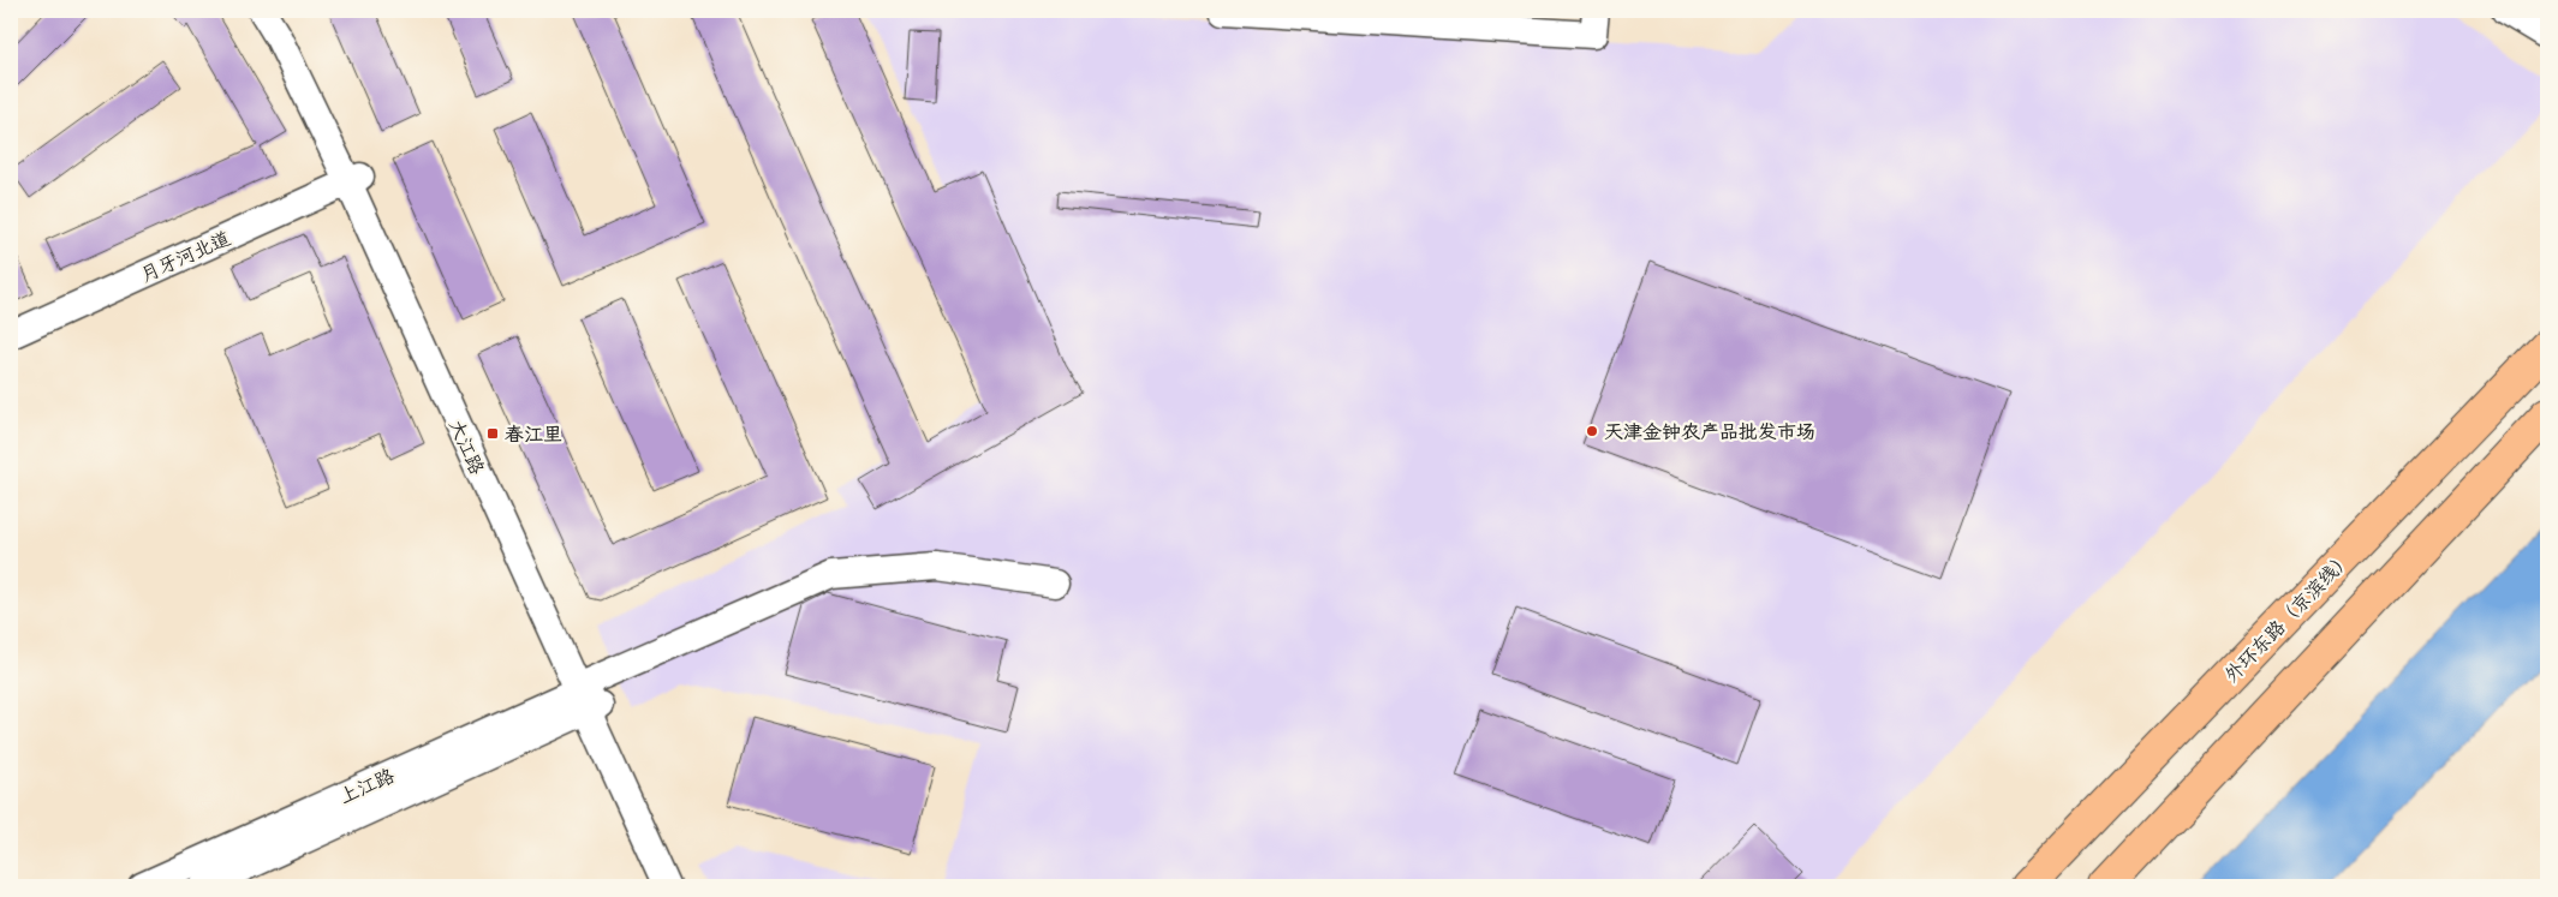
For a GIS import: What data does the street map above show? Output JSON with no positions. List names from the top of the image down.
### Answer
{
  "streets": {
    "highway": ["外环东路（京滨线）"],
    "street": ["月牙河北道", "大江路", "上江路"]
  },
  "crossings": [
    ["月牙河北道", "大江路"]
  ],
  "places": {
    "other": ["天津金钟农产品批发市场"],
    "transit": ["春江里"]
  }
}
